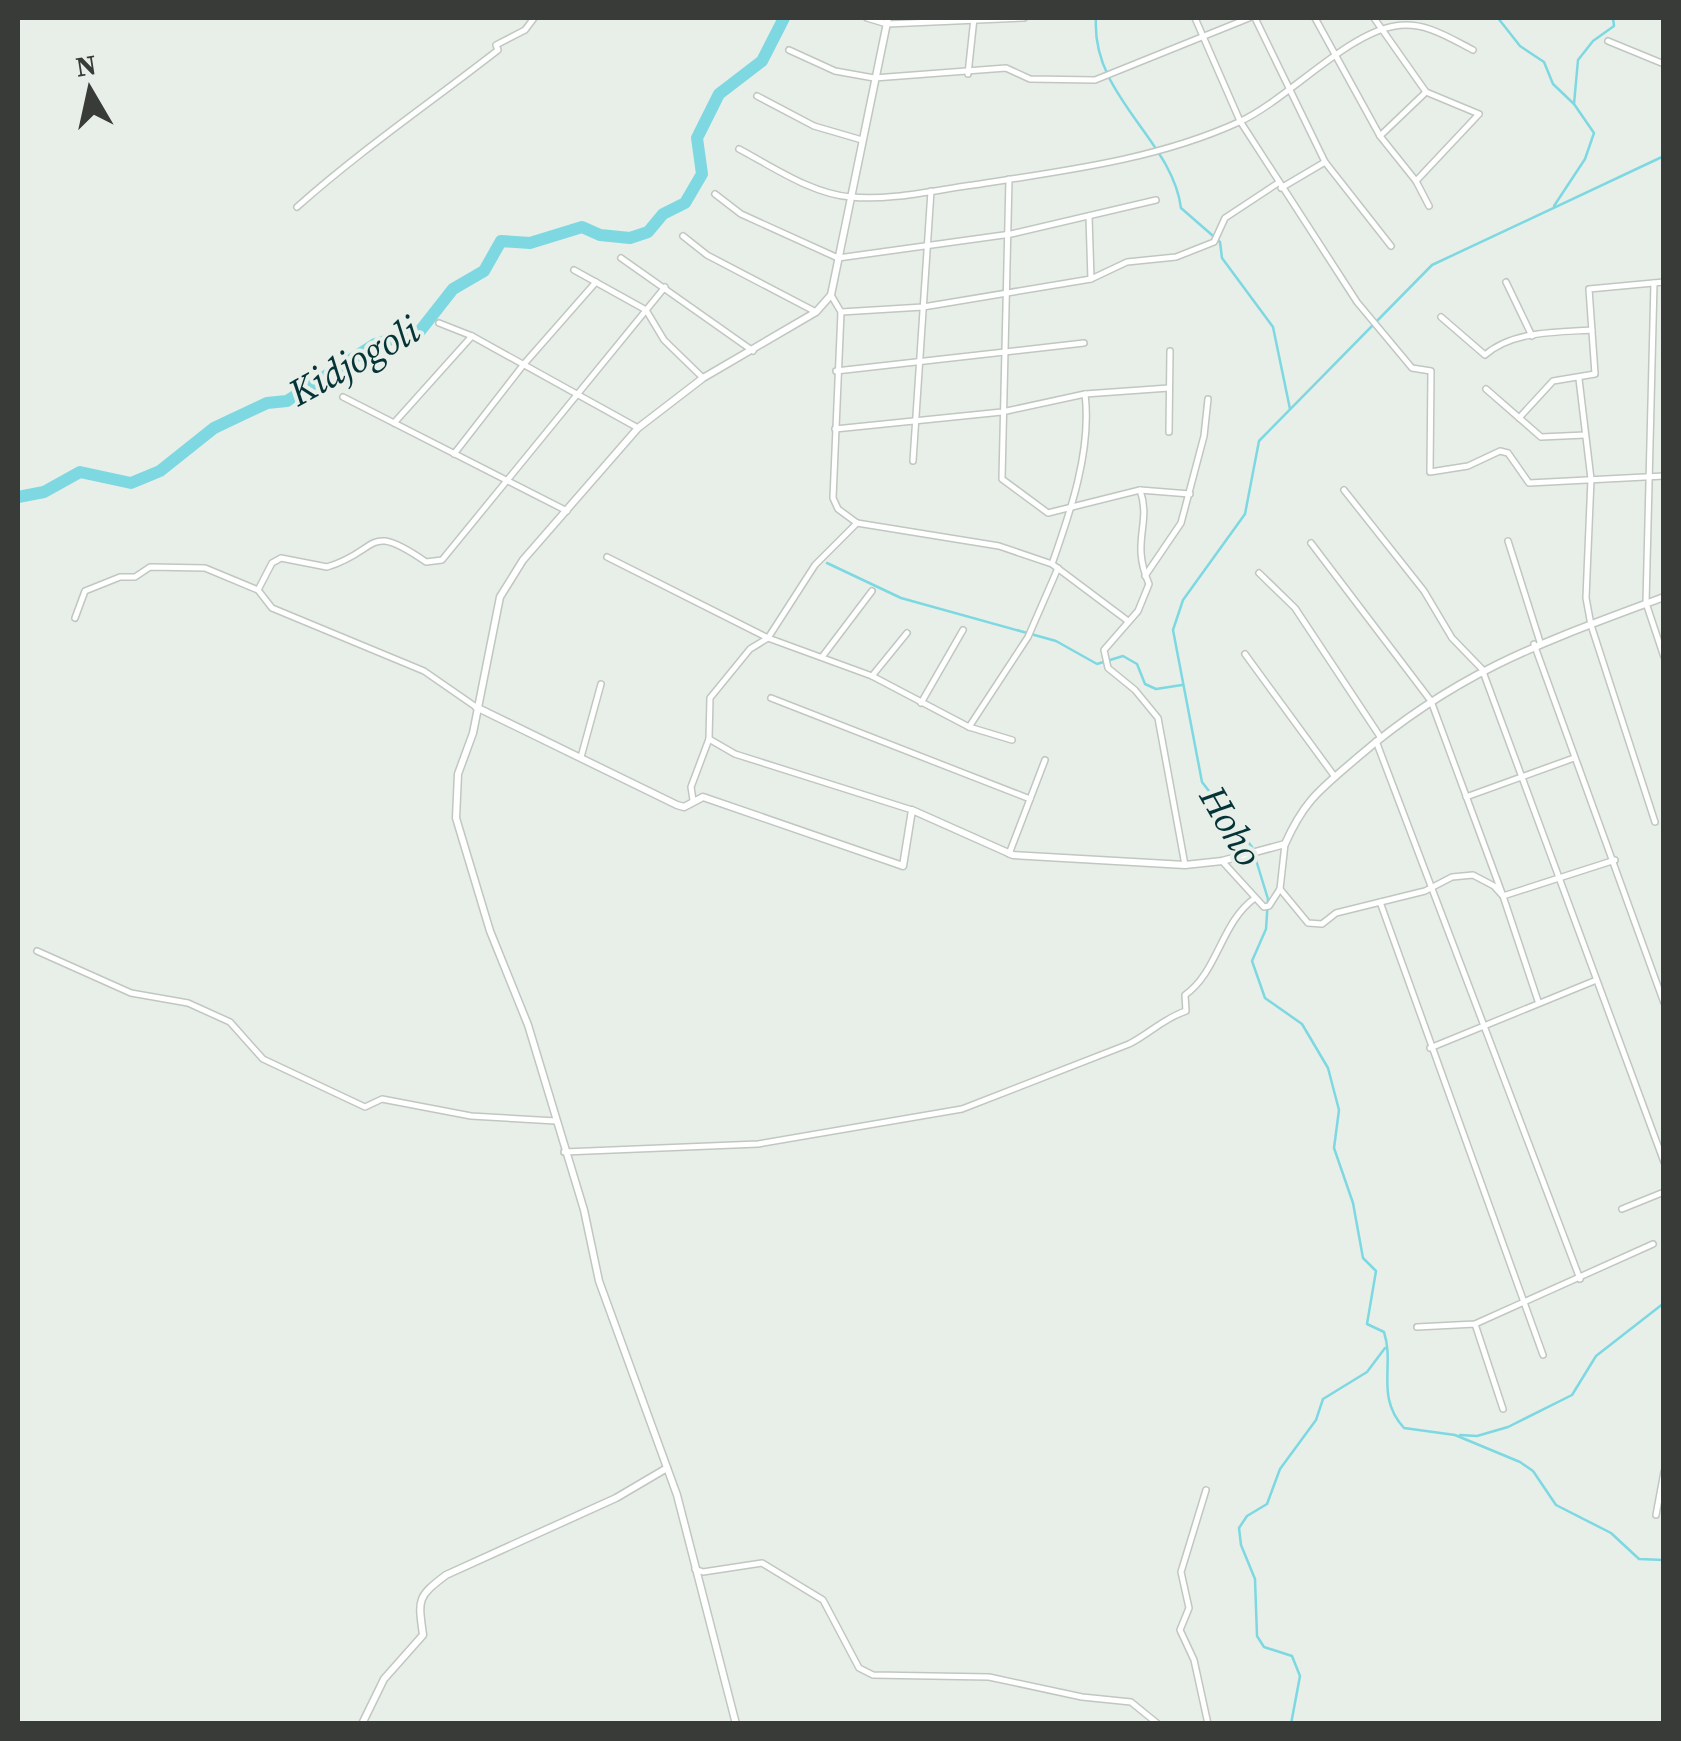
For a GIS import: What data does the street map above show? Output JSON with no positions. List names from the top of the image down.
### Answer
{
  "water": ["Kidjogoli", "Hoho"],
  "north": "top"
}
